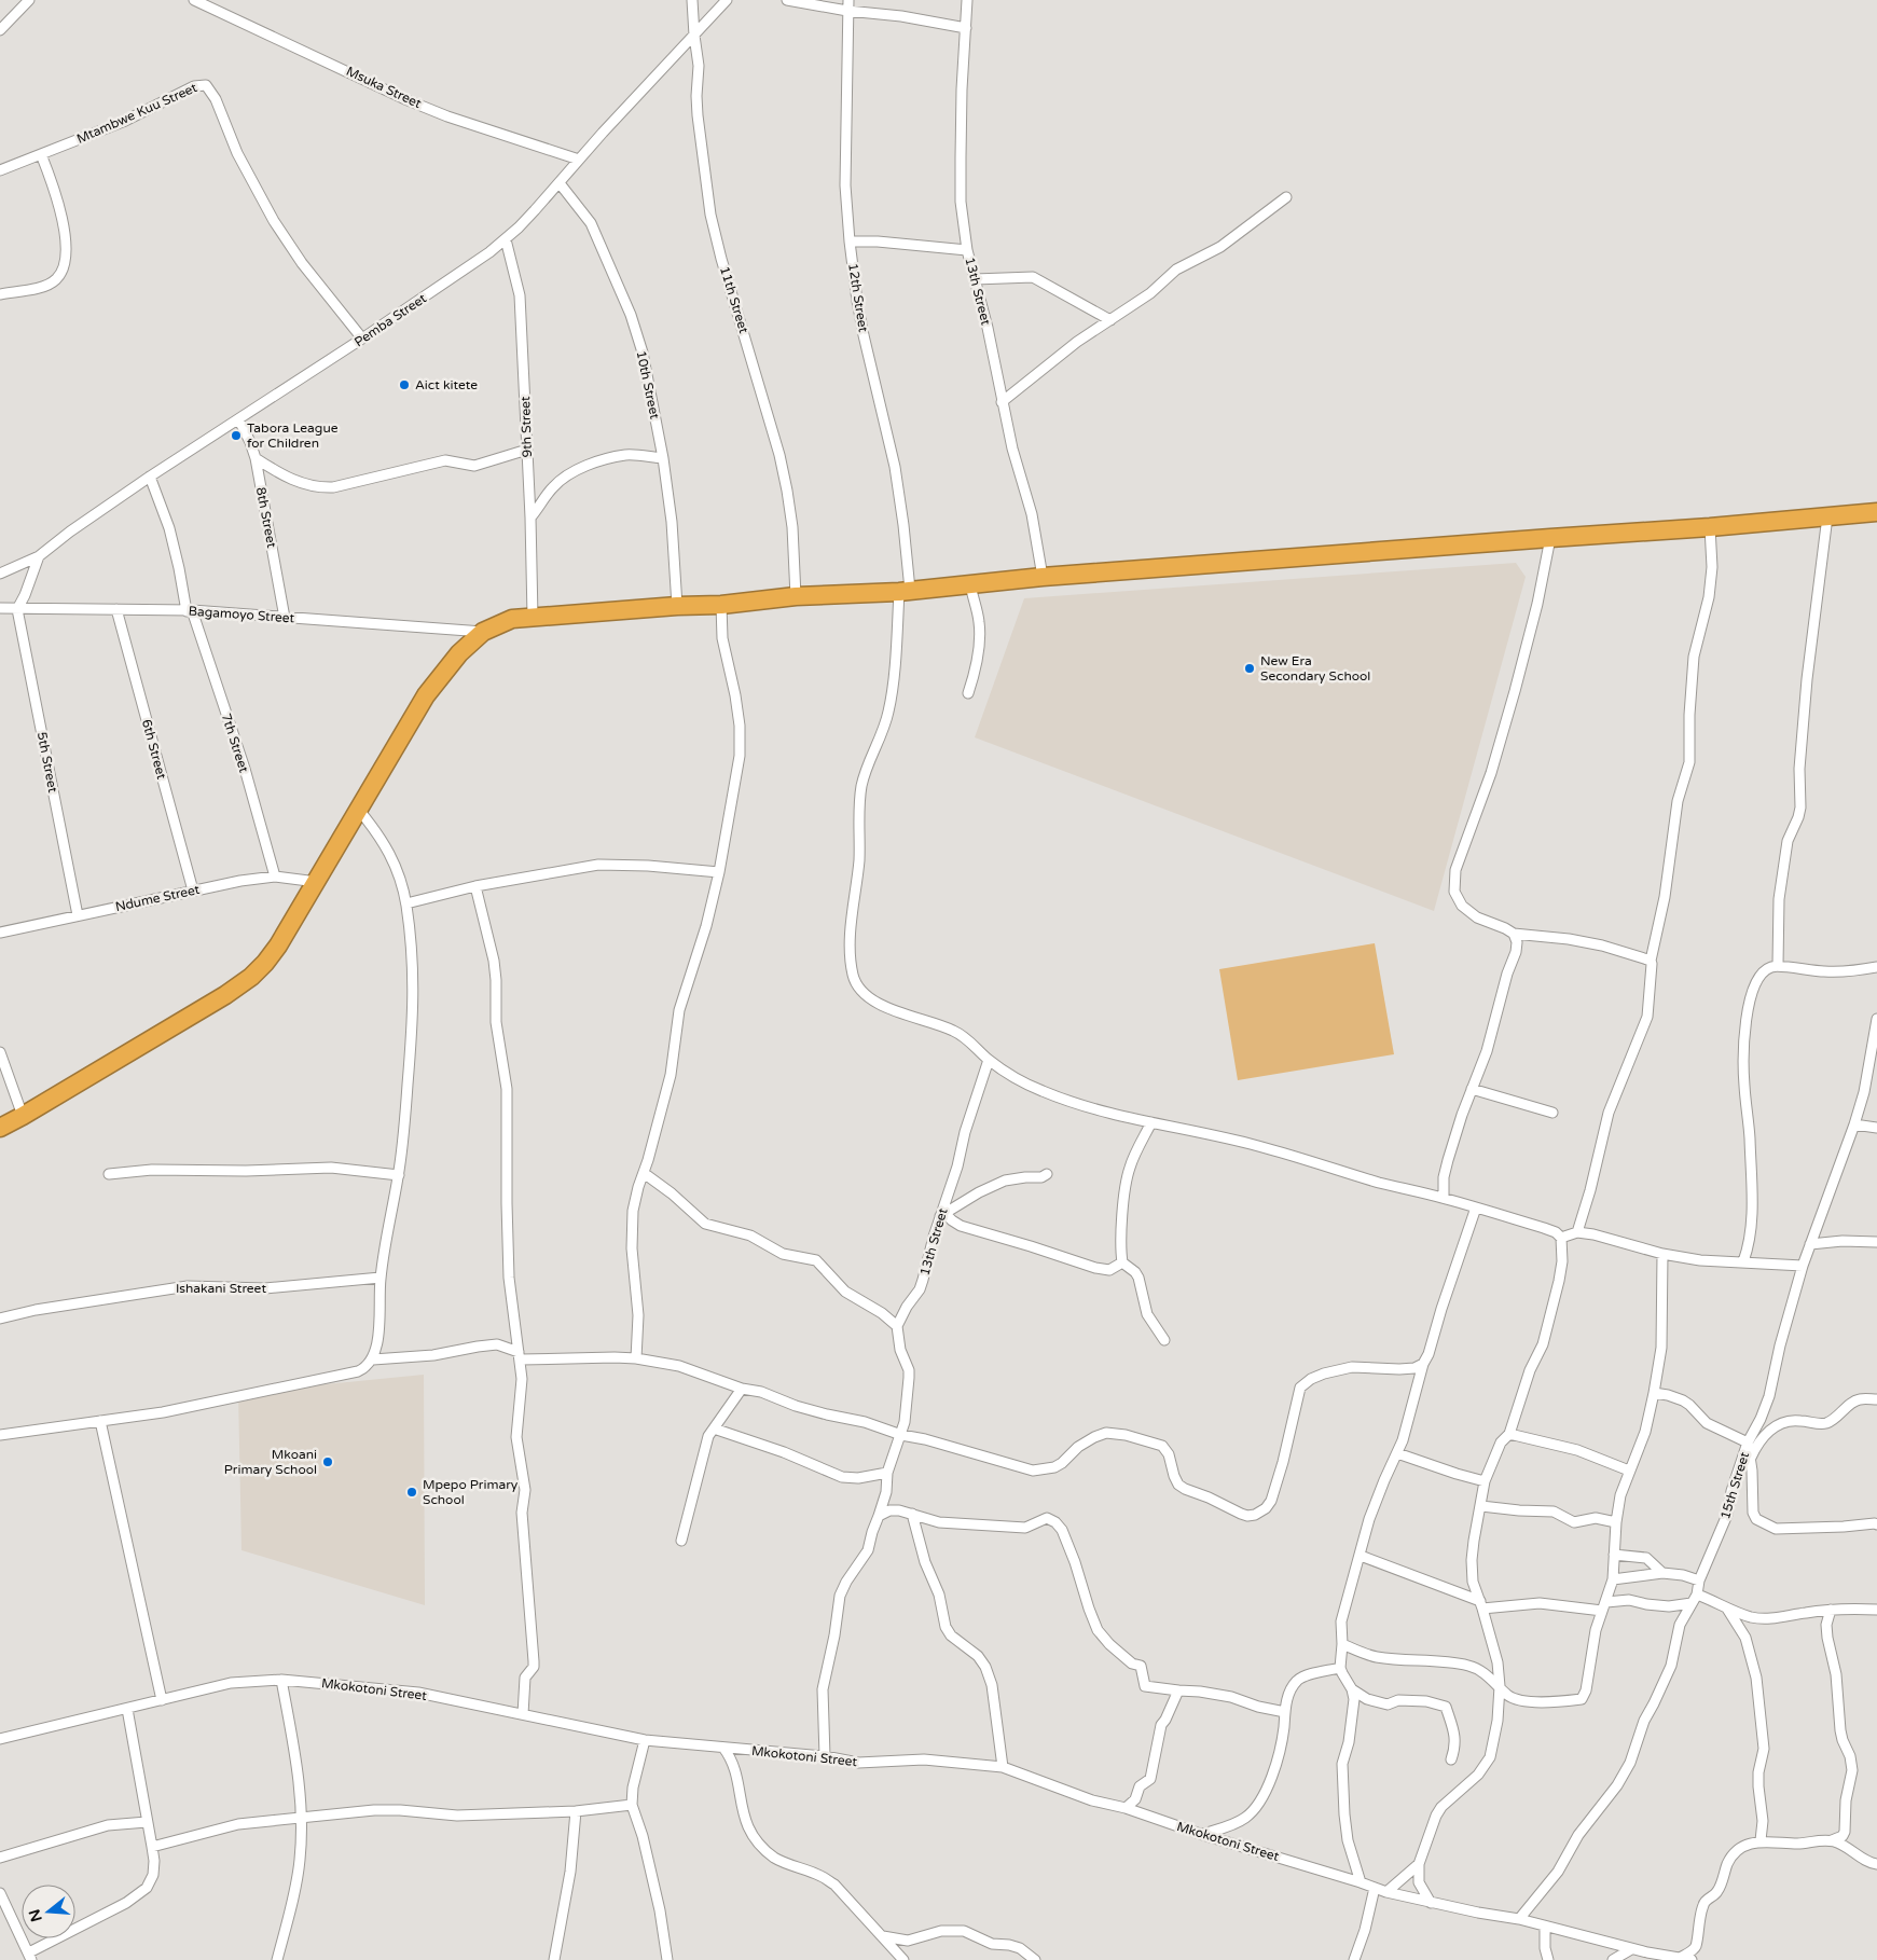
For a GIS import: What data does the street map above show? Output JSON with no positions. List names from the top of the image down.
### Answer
{
  "streets": {
    "street": [
      "Msuka Street",
      "Mtambwe Kuu Street",
      "13th Street",
      "12th Street",
      "11th Street",
      "Pemba Street",
      "10th Street",
      "9th Street",
      "8th Street",
      "Bagamoyo Street",
      "7th Street",
      "6th Street",
      "5th Street",
      "Ndume Street",
      "Ishakani Street",
      "15th Street",
      "Mkokotoni Street"
    ]
  },
  "crossings": [
    ["Msuka Street", "Pemba Street"],
    ["Mtambwe Kuu Street", "Pemba Street"],
    ["13th Street", "12th Street"],
    ["11th Street", "Pemba Street"],
    ["Pemba Street", "10th Street"],
    ["Pemba Street", "9th Street"],
    ["Pemba Street", "8th Street"],
    ["Pemba Street", "7th Street"],
    ["8th Street", "Bagamoyo Street"],
    ["Bagamoyo Street", "7th Street"],
    ["Bagamoyo Street", "6th Street"],
    ["Bagamoyo Street", "5th Street"],
    ["7th Street", "Ndume Street"],
    ["6th Street", "Ndume Street"],
    ["5th Street", "Ndume Street"],
    ["15th Street", "Mkokotoni Street"]
  ],
  "places": [
    "Aict kitete",
    "Tabora League for Children",
    "New Era Secondary School",
    "Mkoani Primary School",
    "Mpepo Primary School"
  ],
  "north": "left"
}
